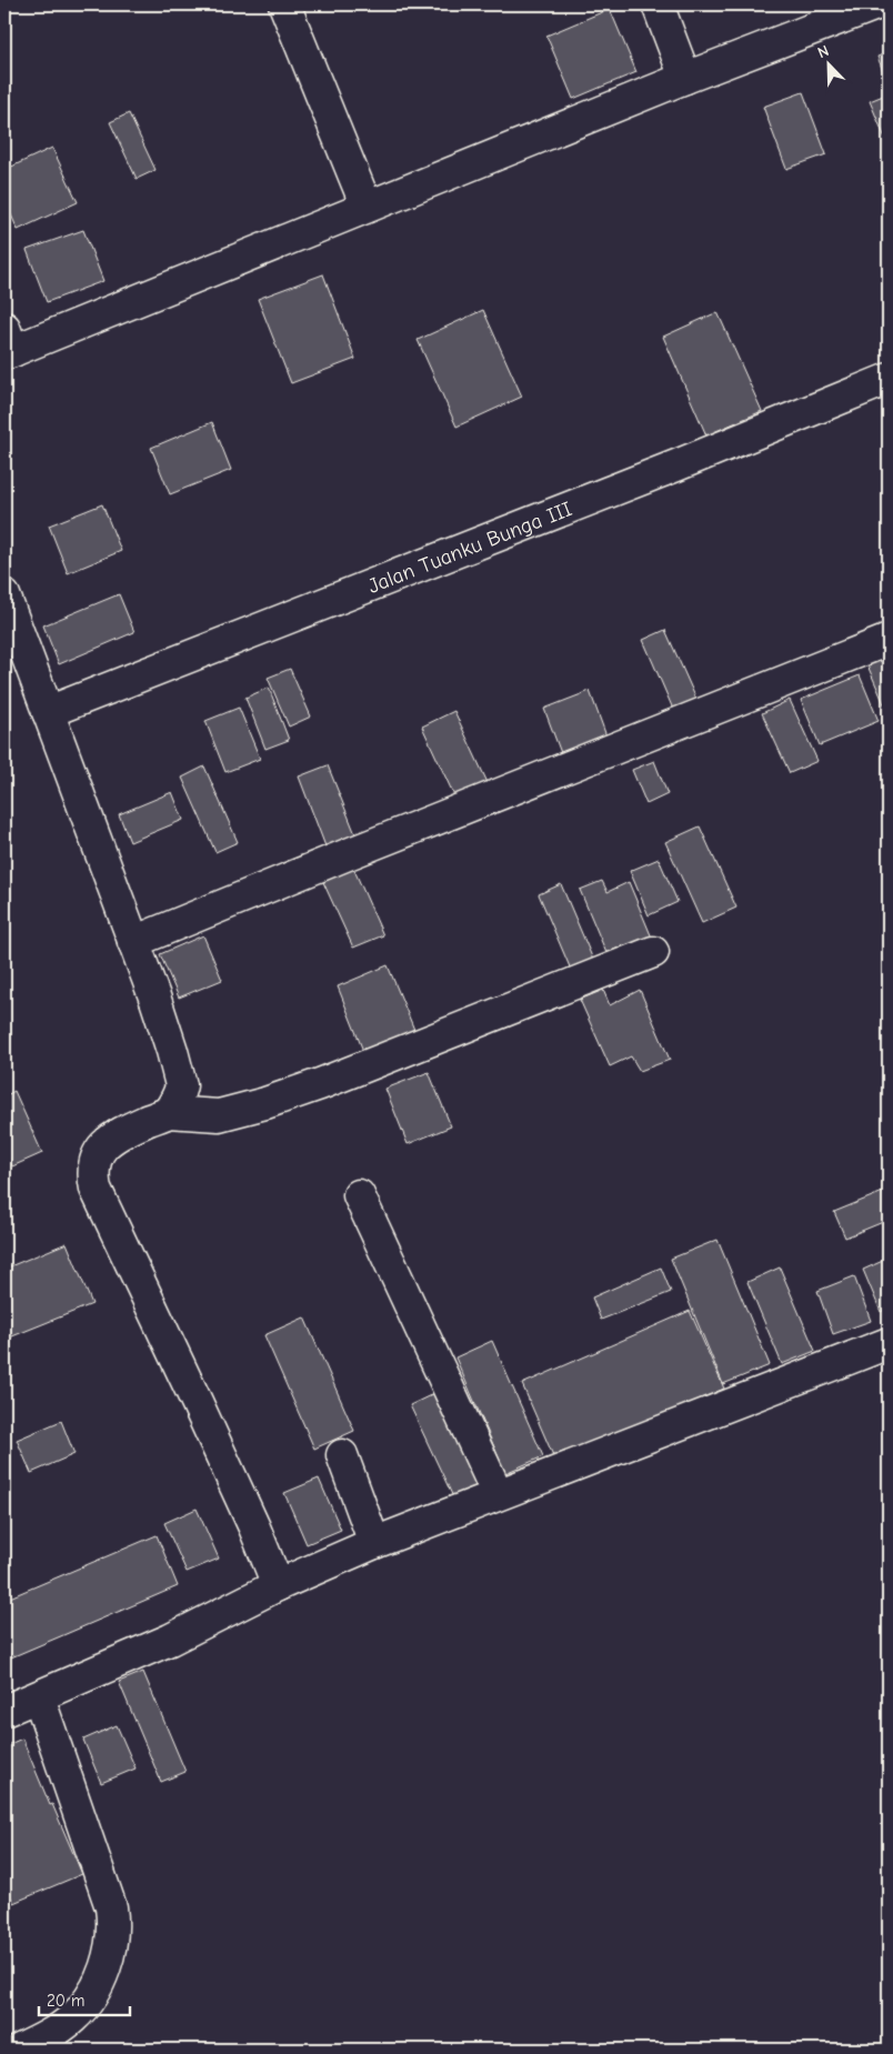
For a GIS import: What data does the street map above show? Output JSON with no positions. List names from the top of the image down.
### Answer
{
  "streets": {
    "street": ["Jalan Tuanku Bunga III"]
  },
  "scale_bar": "20 m",
  "north": "top left"
}
